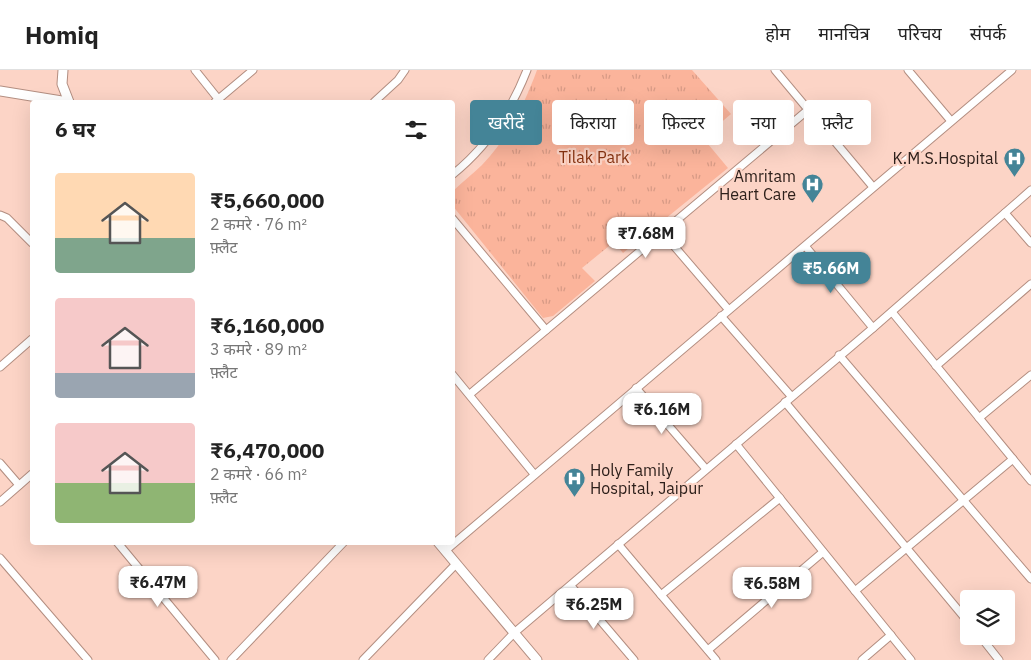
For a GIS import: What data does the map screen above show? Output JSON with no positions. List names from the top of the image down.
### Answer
{
  "parks": ["Tilak Park"],
  "places": {
    "hospital": ["K.M.S.Hospital", "Amritam Heart Care", "Holy Family Hospital, Jaipur"]
  },
  "page": {
    "header": "Homiq",
    "nav": [
      "होम",
      "मानचित्र",
      "परिचय",
      "संपर्क"
    ],
    "chip": [
      "खरीदें",
      "किराया",
      "फ़िल्टर",
      "नया",
      "फ़्लैट"
    ],
    "heading": "6 घर",
    "list": [
      {
        "name": "₹5,660,000",
        "note": "2 कमरे · 76 m² · फ़्लैट"
      },
      {
        "name": "₹6,160,000",
        "note": "3 कमरे · 89 m² · फ़्लैट"
      },
      {
        "name": "₹6,470,000",
        "note": "2 कमरे · 66 m² · फ़्लैट"
      }
    ],
    "price": [
      "₹7.68M",
      "₹5.66M",
      "₹6.16M",
      "₹6.47M",
      "₹6.58M",
      "₹6.25M"
    ]
  }
}
